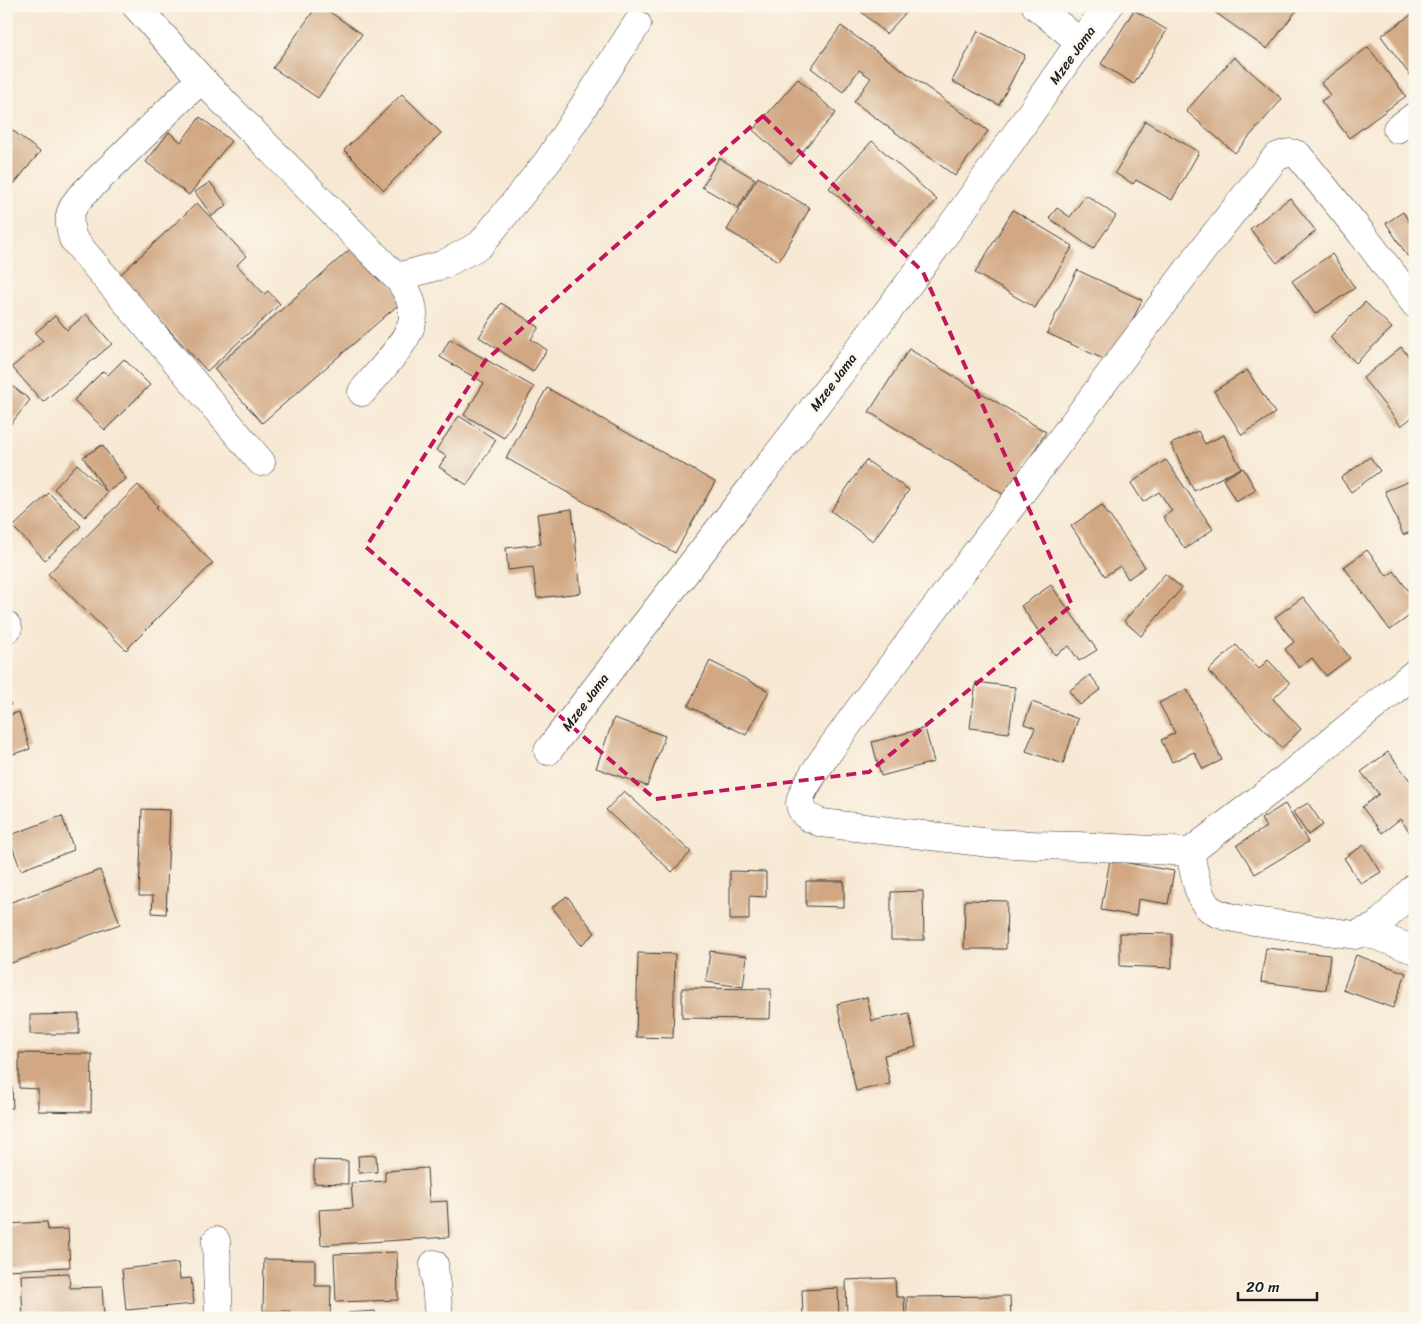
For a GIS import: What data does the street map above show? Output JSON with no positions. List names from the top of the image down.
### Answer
{
  "streets": {
    "street": ["Mzee Jama"]
  },
  "scale_bar": "20 m"
}
